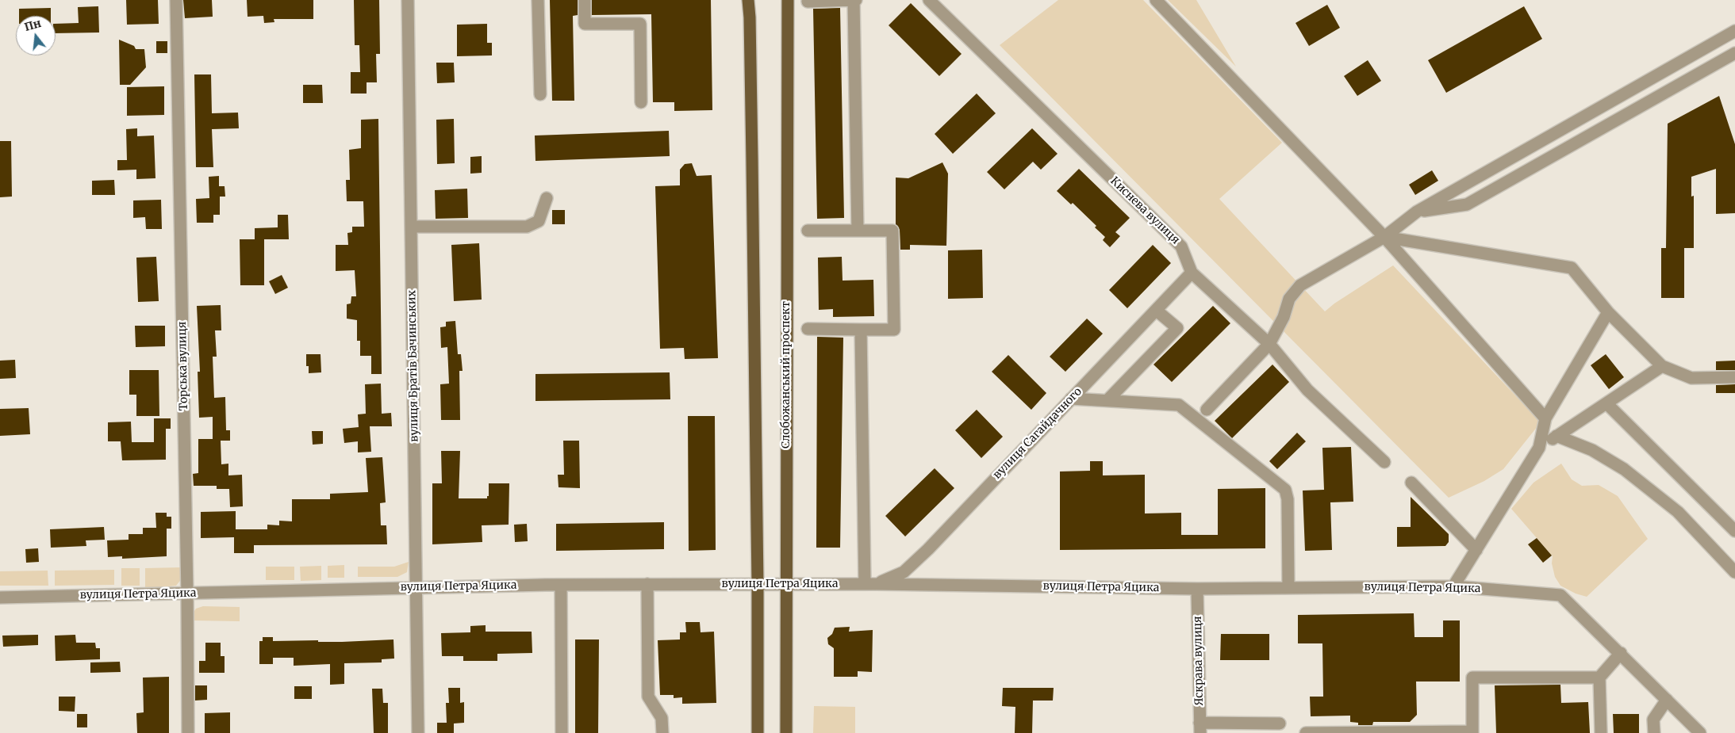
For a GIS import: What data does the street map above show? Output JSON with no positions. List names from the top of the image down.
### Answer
{
  "streets": {
    "main road": ["Слобожанський проспект"],
    "street": [
      "Киснева вулиця",
      "Торська вулиця",
      "вулиця Братів Бачинських",
      "вулиця Сагайдачного",
      "вулиця Петра Яцика",
      "Яскрава вулиця"
    ]
  },
  "crossings": [
    ["Киснева вулиця", "вулиця Сагайдачного"],
    ["Торська вулиця", "вулиця Петра Яцика"],
    ["вулиця Братів Бачинських", "вулиця Петра Яцика"],
    ["Слобожанський проспект", "вулиця Петра Яцика"],
    ["вулиця Сагайдачного", "вулиця Петра Яцика"],
    ["вулиця Петра Яцика", "Яскрава вулиця"]
  ],
  "north": "top"
}
